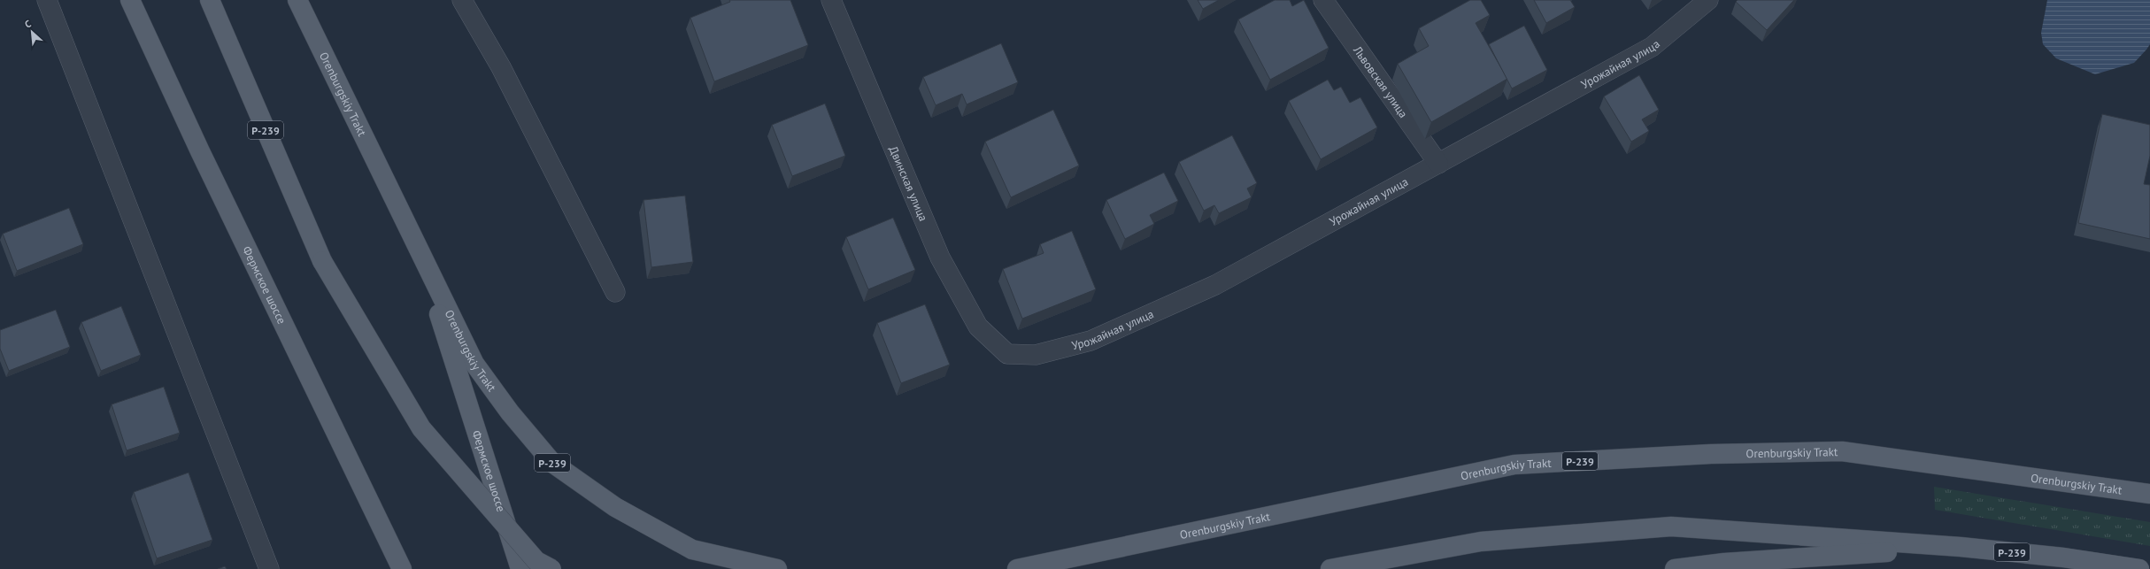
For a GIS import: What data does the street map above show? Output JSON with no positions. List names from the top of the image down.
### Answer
{
  "streets": {
    "main road": ["Orenburgskiy Trakt", "Р-239", "Фермское шоссе"],
    "street": ["Урожайная улица", "Львовская улица", "Двинская улица"]
  },
  "crossings": [
    ["Урожайная улица", "Львовская улица"],
    ["Урожайная улица", "Двинская улица"],
    ["Orenburgskiy Trakt", "Фермское шоссе"]
  ],
  "north": "top left"
}
